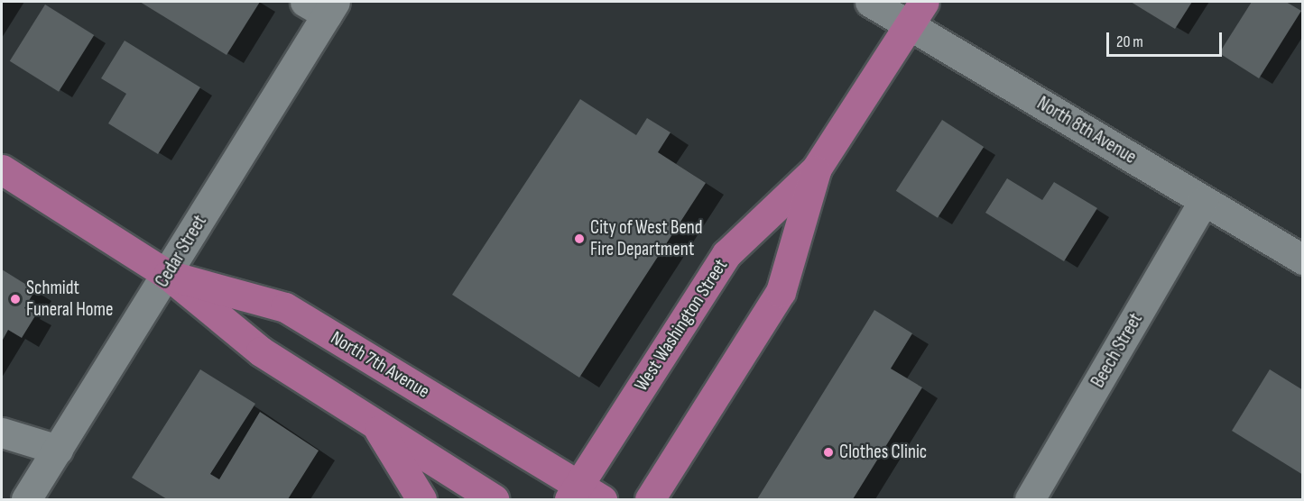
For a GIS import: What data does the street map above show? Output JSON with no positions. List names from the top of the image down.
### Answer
{
  "streets": {
    "main road": ["West Washington Street", "North 7th Avenue"],
    "street": ["North 8th Avenue", "Cedar Street", "Beech Street"]
  },
  "crossings": [
    ["North 8th Avenue", "West Washington Street"],
    ["North 8th Avenue", "Beech Street"],
    ["Cedar Street", "North 7th Avenue"],
    ["West Washington Street", "North 7th Avenue"]
  ],
  "places": ["City of West Bend Fire Department", "Schmidt Funeral Home", "Clothes Clinic"],
  "scale_bar": "20 m"
}
